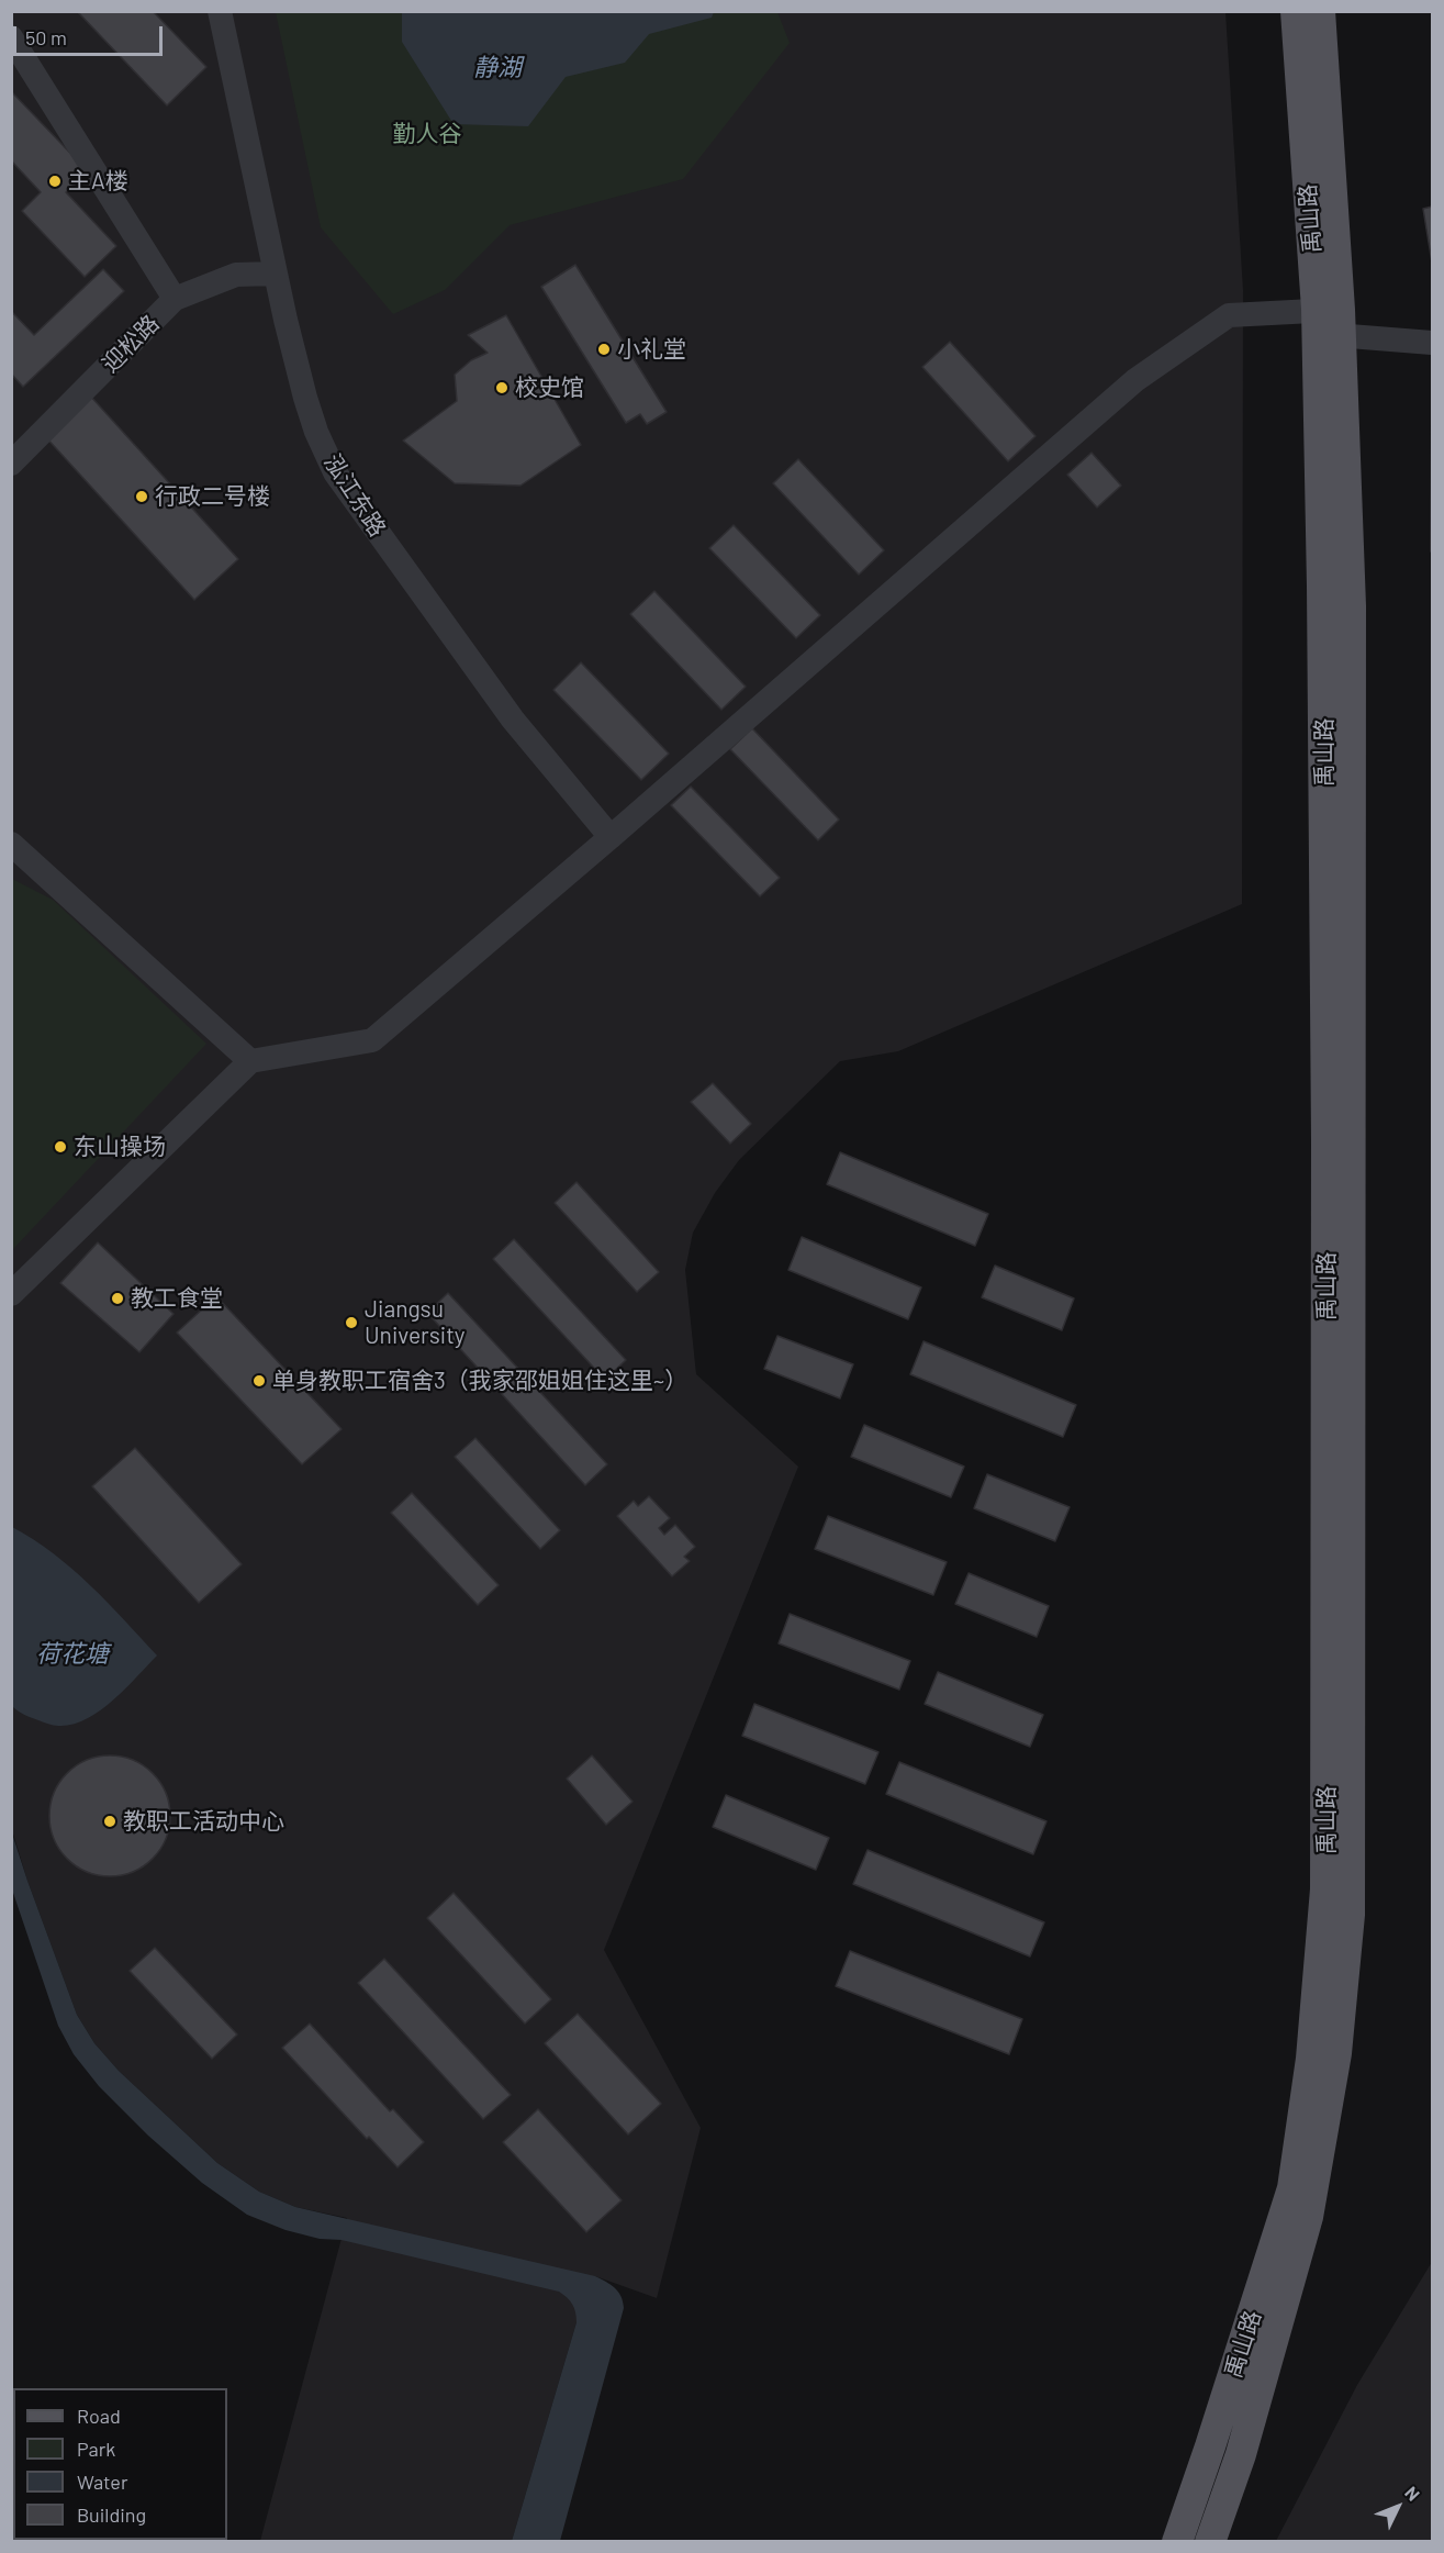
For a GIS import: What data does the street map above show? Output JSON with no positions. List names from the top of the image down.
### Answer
{
  "streets": {
    "main road": ["禹山路"],
    "street": ["迎松路", "泓江东路"]
  },
  "crossings": [
    ["迎松路", "泓江东路"]
  ],
  "water": ["静湖", "荷花塘"],
  "parks": ["勤人谷"],
  "places": [
    "主A楼",
    "小礼堂",
    "校史馆",
    "行政二号楼",
    "东山操场",
    "教工食堂",
    "Jiangsu University",
    "单身教职工宿舍3（我家邵姐姐住这里~）",
    "教职工活动中心"
  ],
  "legend": [
    "Road",
    "Park",
    "Water",
    "Building"
  ],
  "scale_bar": "50 m",
  "north": "top right"
}
